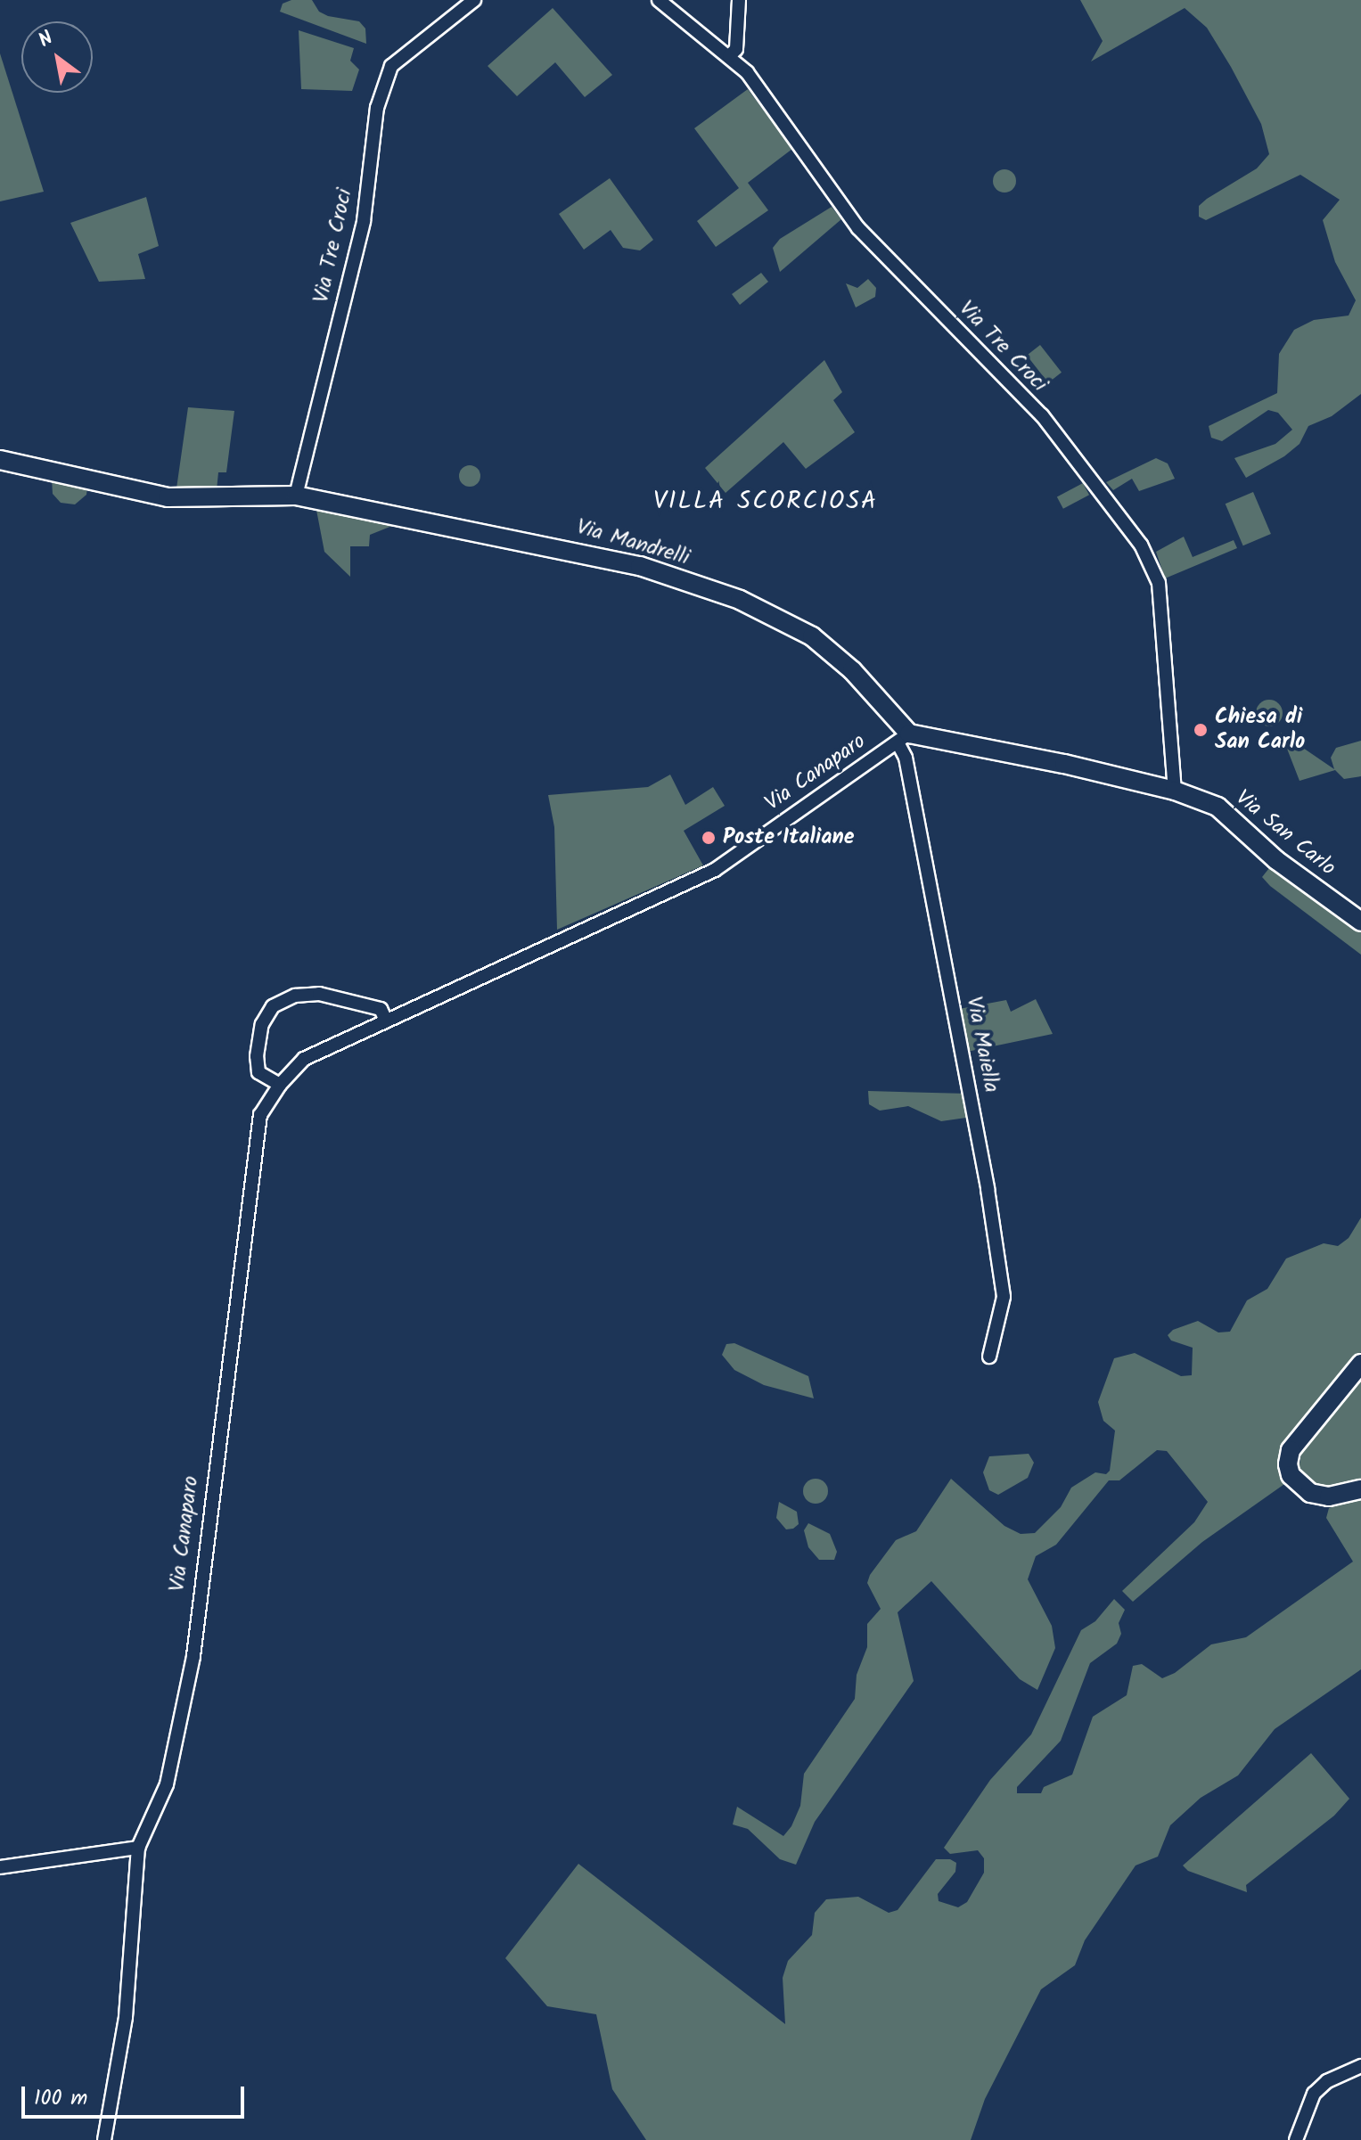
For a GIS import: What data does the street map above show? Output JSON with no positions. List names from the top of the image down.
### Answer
{
  "streets": {
    "street": [
      "Via Tre Croci",
      "Via Mandrelli",
      "Via Canaparo",
      "Via San Carlo",
      "Via Maiella"
    ]
  },
  "crossings": [
    ["Via Tre Croci", "Via Mandrelli"],
    ["Via Tre Croci", "Via San Carlo"],
    ["Via Mandrelli", "Via Canaparo"],
    ["Via Mandrelli", "Via Maiella"],
    ["Via Canaparo", "Via Maiella"]
  ],
  "districts": ["VILLA SCORCIOSA"],
  "places": ["Chiesa di San Carlo", "Poste Italiane"],
  "scale_bar": "100 m",
  "north": "top left"
}
